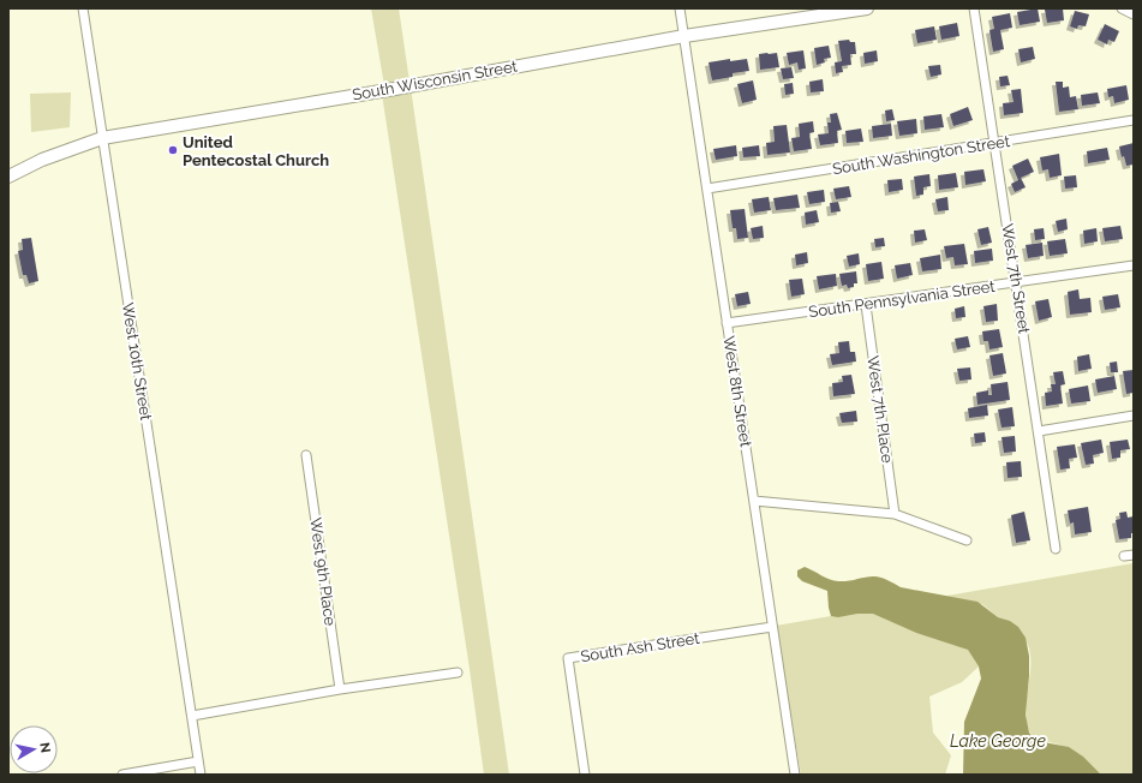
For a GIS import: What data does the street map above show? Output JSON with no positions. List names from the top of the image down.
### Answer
{
  "streets": {
    "street": [
      "South Wisconsin Street",
      "South Washington Street",
      "West 7th Street",
      "South Pennsylvania Street",
      "West 10th Street",
      "West 8th Street",
      "West 7th Place",
      "West 9th Place",
      "South Ash Street"
    ]
  },
  "crossings": [
    ["South Wisconsin Street", "West 10th Street"],
    ["South Wisconsin Street", "West 8th Street"],
    ["South Washington Street", "West 7th Street"],
    ["South Washington Street", "West 8th Street"],
    ["West 7th Street", "South Pennsylvania Street"],
    ["South Pennsylvania Street", "West 8th Street"],
    ["South Pennsylvania Street", "West 7th Place"],
    ["West 8th Street", "South Ash Street"]
  ],
  "water": ["Lake George"],
  "places": ["United Pentecostal Church"],
  "north": "right"
}
